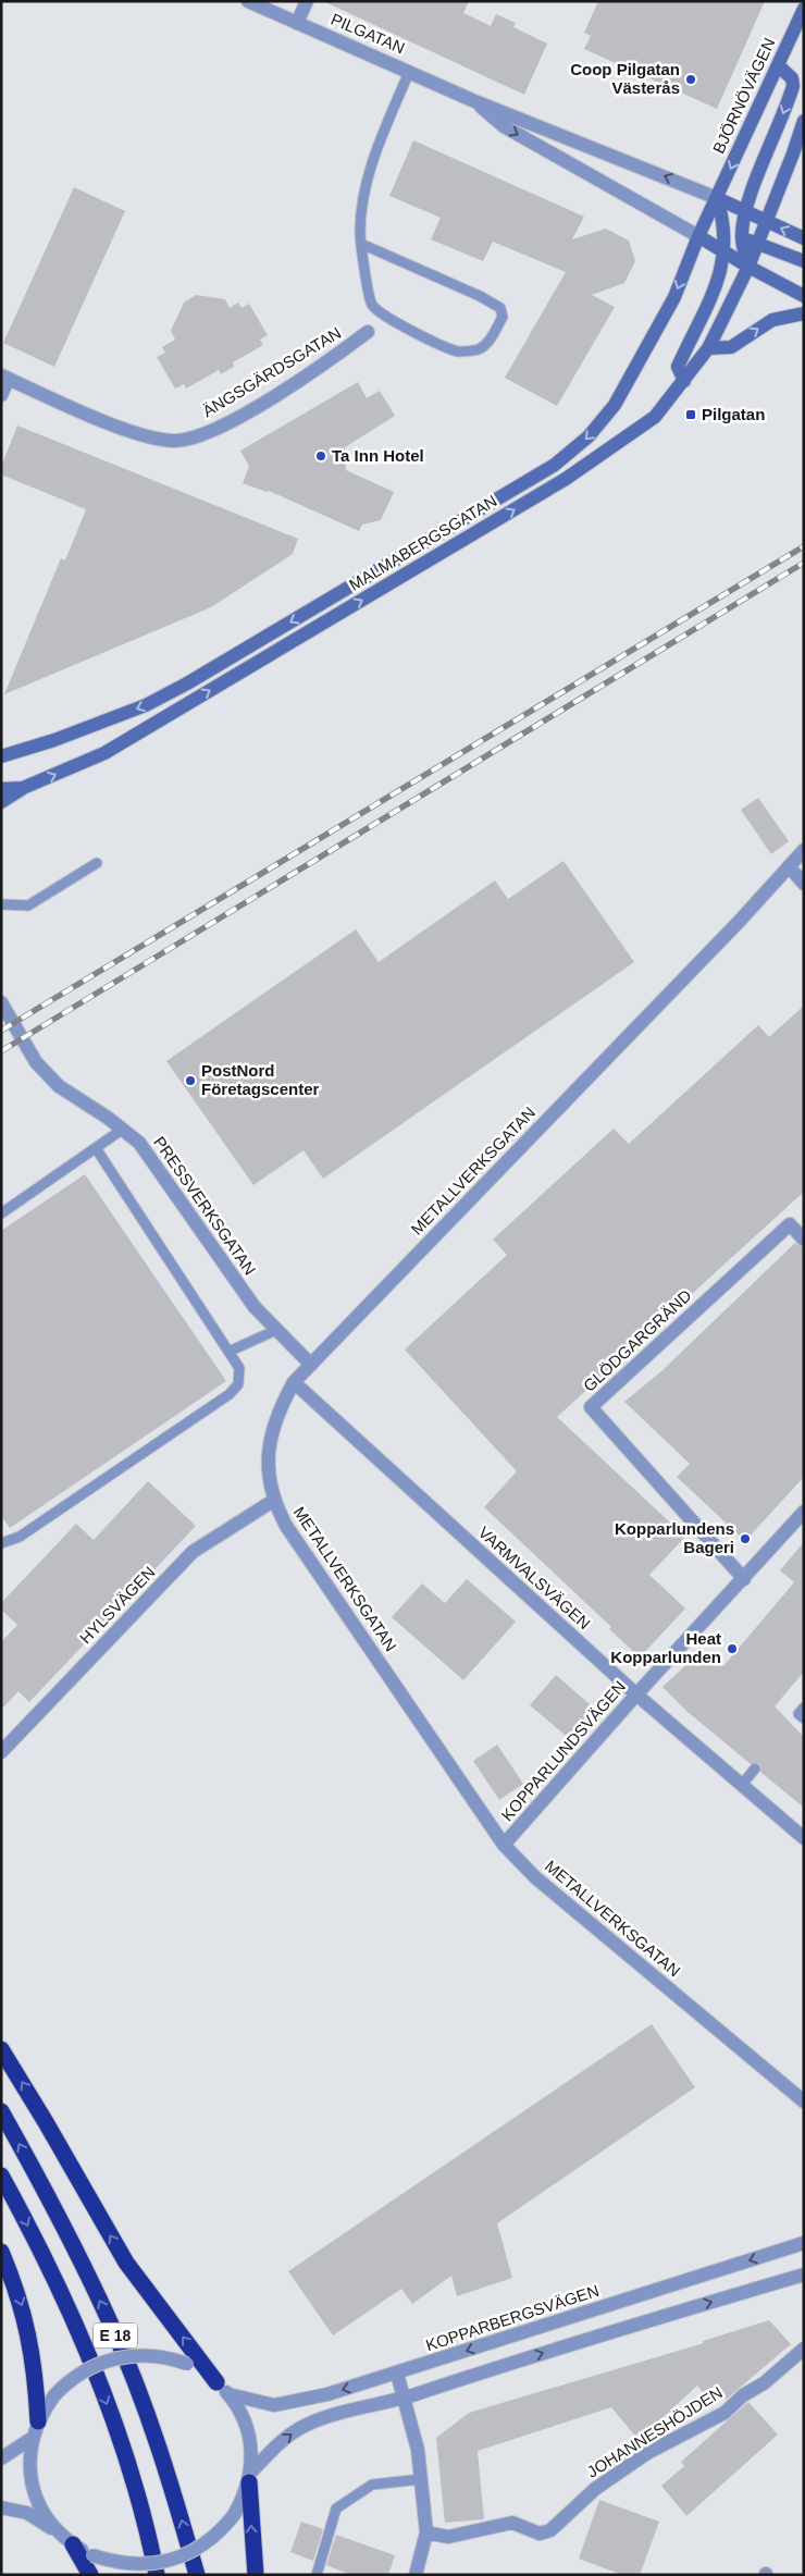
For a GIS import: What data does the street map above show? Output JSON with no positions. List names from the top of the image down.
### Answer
{
  "streets": {
    "highway": ["E 18"],
    "main road": ["PILGATAN", "BJÖRNÖVÄGEN", "MALMABERGSGATAN"],
    "street": [
      "ÄNGSGÄRDSGATAN",
      "METALLVERKSGATAN",
      "PRESSVERKSGATAN",
      "GLÖDGARGRÄND",
      "VARMVALSVÄGEN",
      "HYLSVÄGEN",
      "KOPPARLUNDSVÄGEN",
      "KOPPARBERGSVÄGEN",
      "JOHANNESHÖJDEN"
    ]
  },
  "crossings": [
    ["PILGATAN", "BJÖRNÖVÄGEN"],
    ["PILGATAN", "MALMABERGSGATAN"],
    ["BJÖRNÖVÄGEN", "MALMABERGSGATAN"],
    ["METALLVERKSGATAN", "PRESSVERKSGATAN"],
    ["METALLVERKSGATAN", "VARMVALSVÄGEN"],
    ["METALLVERKSGATAN", "HYLSVÄGEN"],
    ["METALLVERKSGATAN", "KOPPARLUNDSVÄGEN"],
    ["GLÖDGARGRÄND", "KOPPARLUNDSVÄGEN"],
    ["VARMVALSVÄGEN", "KOPPARLUNDSVÄGEN"],
    ["KOPPARBERGSVÄGEN", "E 18"]
  ],
  "places": {
    "other": [
      "Coop Pilgatan Västerås",
      "Ta Inn Hotel",
      "PostNord Företagscenter",
      "Kopparlundens Bageri",
      "Heat Kopparlunden"
    ],
    "transit": ["Pilgatan"]
  }
}
